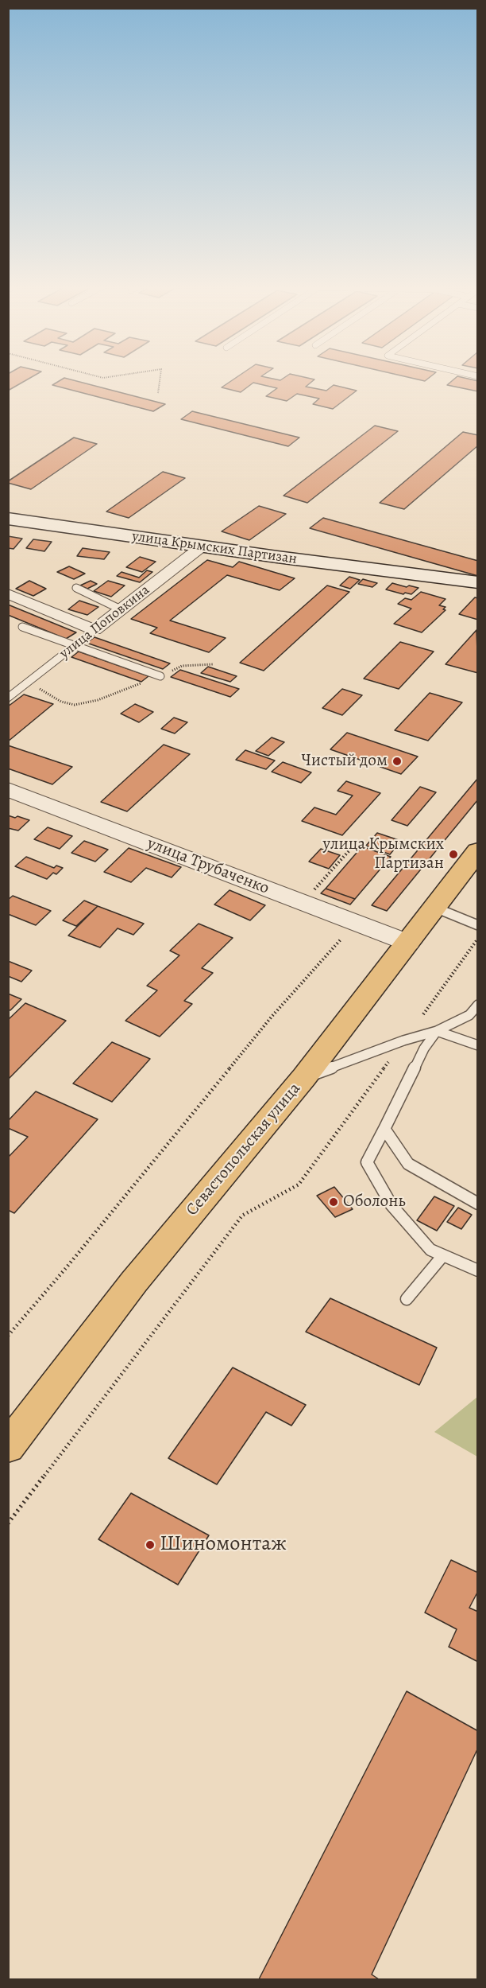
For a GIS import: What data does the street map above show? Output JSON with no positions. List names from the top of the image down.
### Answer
{
  "streets": {
    "main road": ["улица Крымских Партизан", "Севастопольская улица"],
    "street": ["улица Поповкина", "улица Трубаченко"]
  },
  "crossings": [
    ["улица Крымских Партизан", "улица Поповкина"],
    ["улица Трубаченко", "Севастопольская улица"]
  ],
  "places": [
    "Чистый дом",
    "улица Крымских Партизан",
    "Оболонь",
    "Шиномонтаж"
  ]
}
